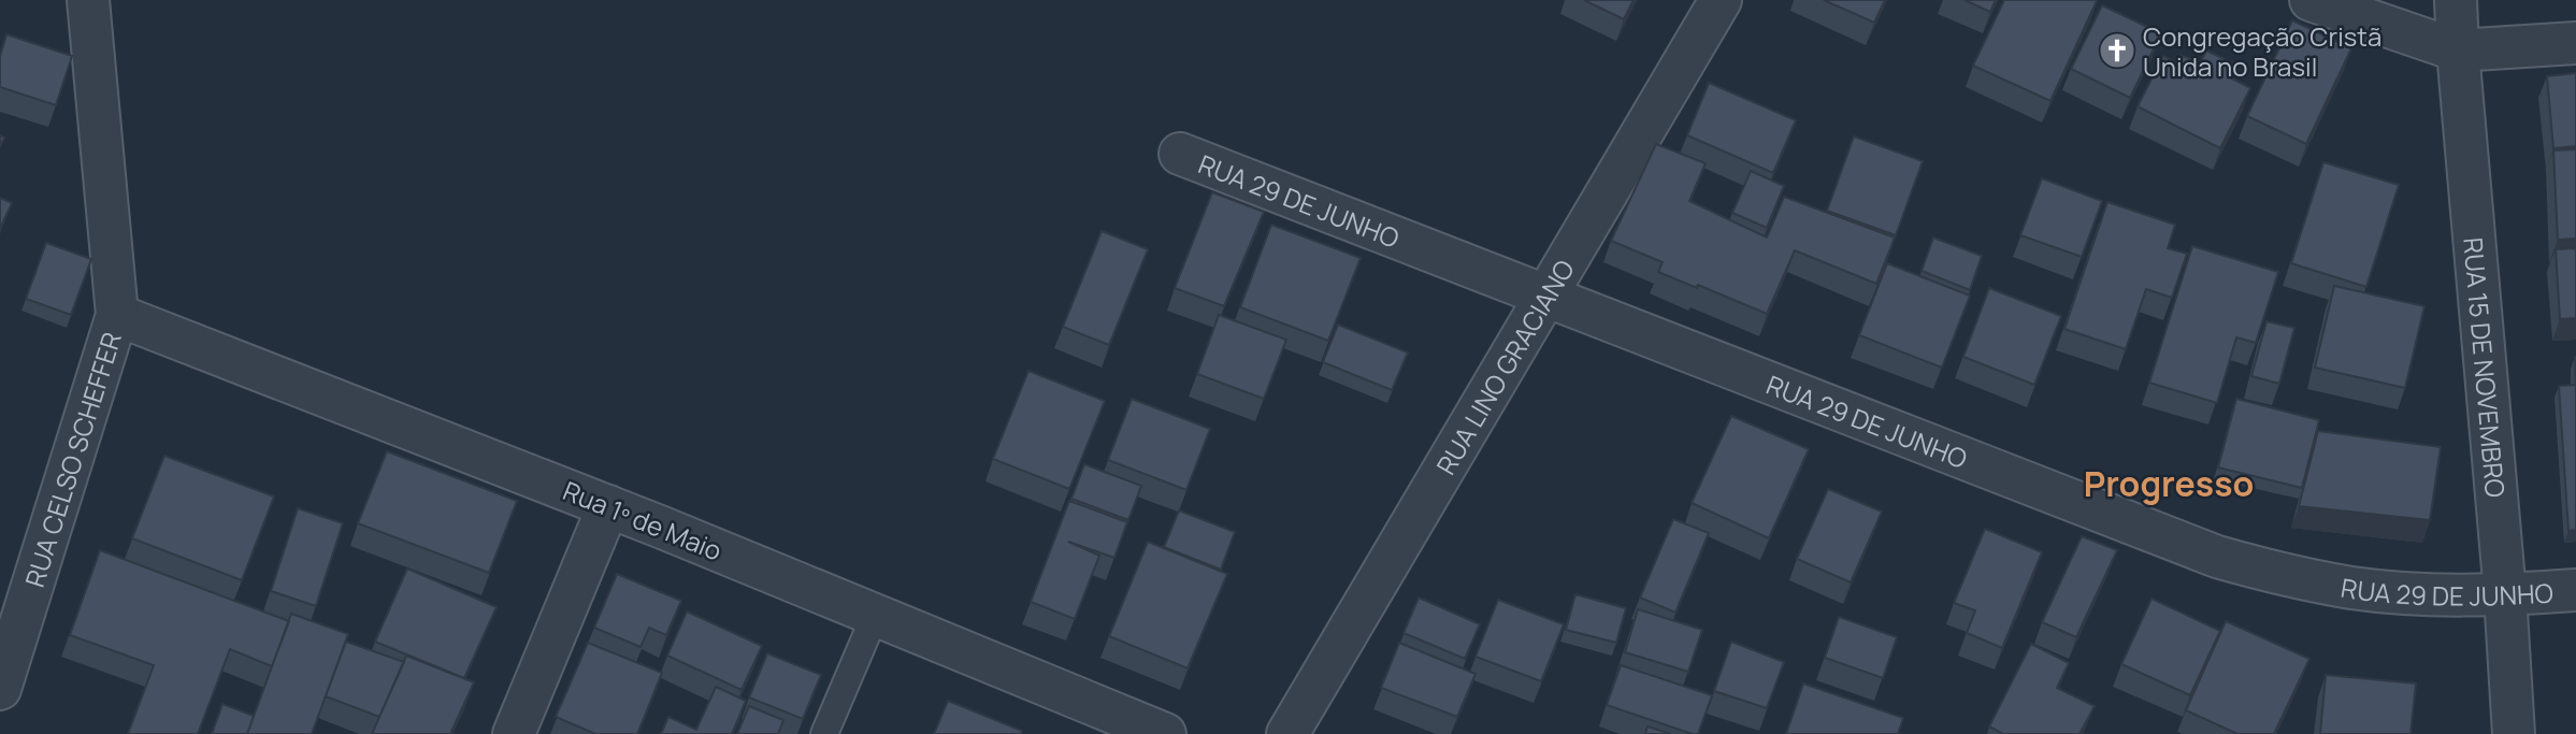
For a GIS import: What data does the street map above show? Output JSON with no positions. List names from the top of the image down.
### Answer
{
  "streets": {
    "street": [
      "RUA 29 DE JUNHO",
      "RUA LINO GRACIANO",
      "RUA 15 DE NOVEMBRO",
      "RUA CELSO SCHEFFER",
      "Rua 1º de Maio"
    ]
  },
  "crossings": [
    ["RUA 29 DE JUNHO", "RUA LINO GRACIANO"],
    ["RUA 29 DE JUNHO", "RUA 15 DE NOVEMBRO"],
    ["RUA CELSO SCHEFFER", "Rua 1º de Maio"]
  ],
  "districts": ["Progresso"],
  "places": {
    "church": ["Congregação Cristã Unida no Brasil"]
  }
}
